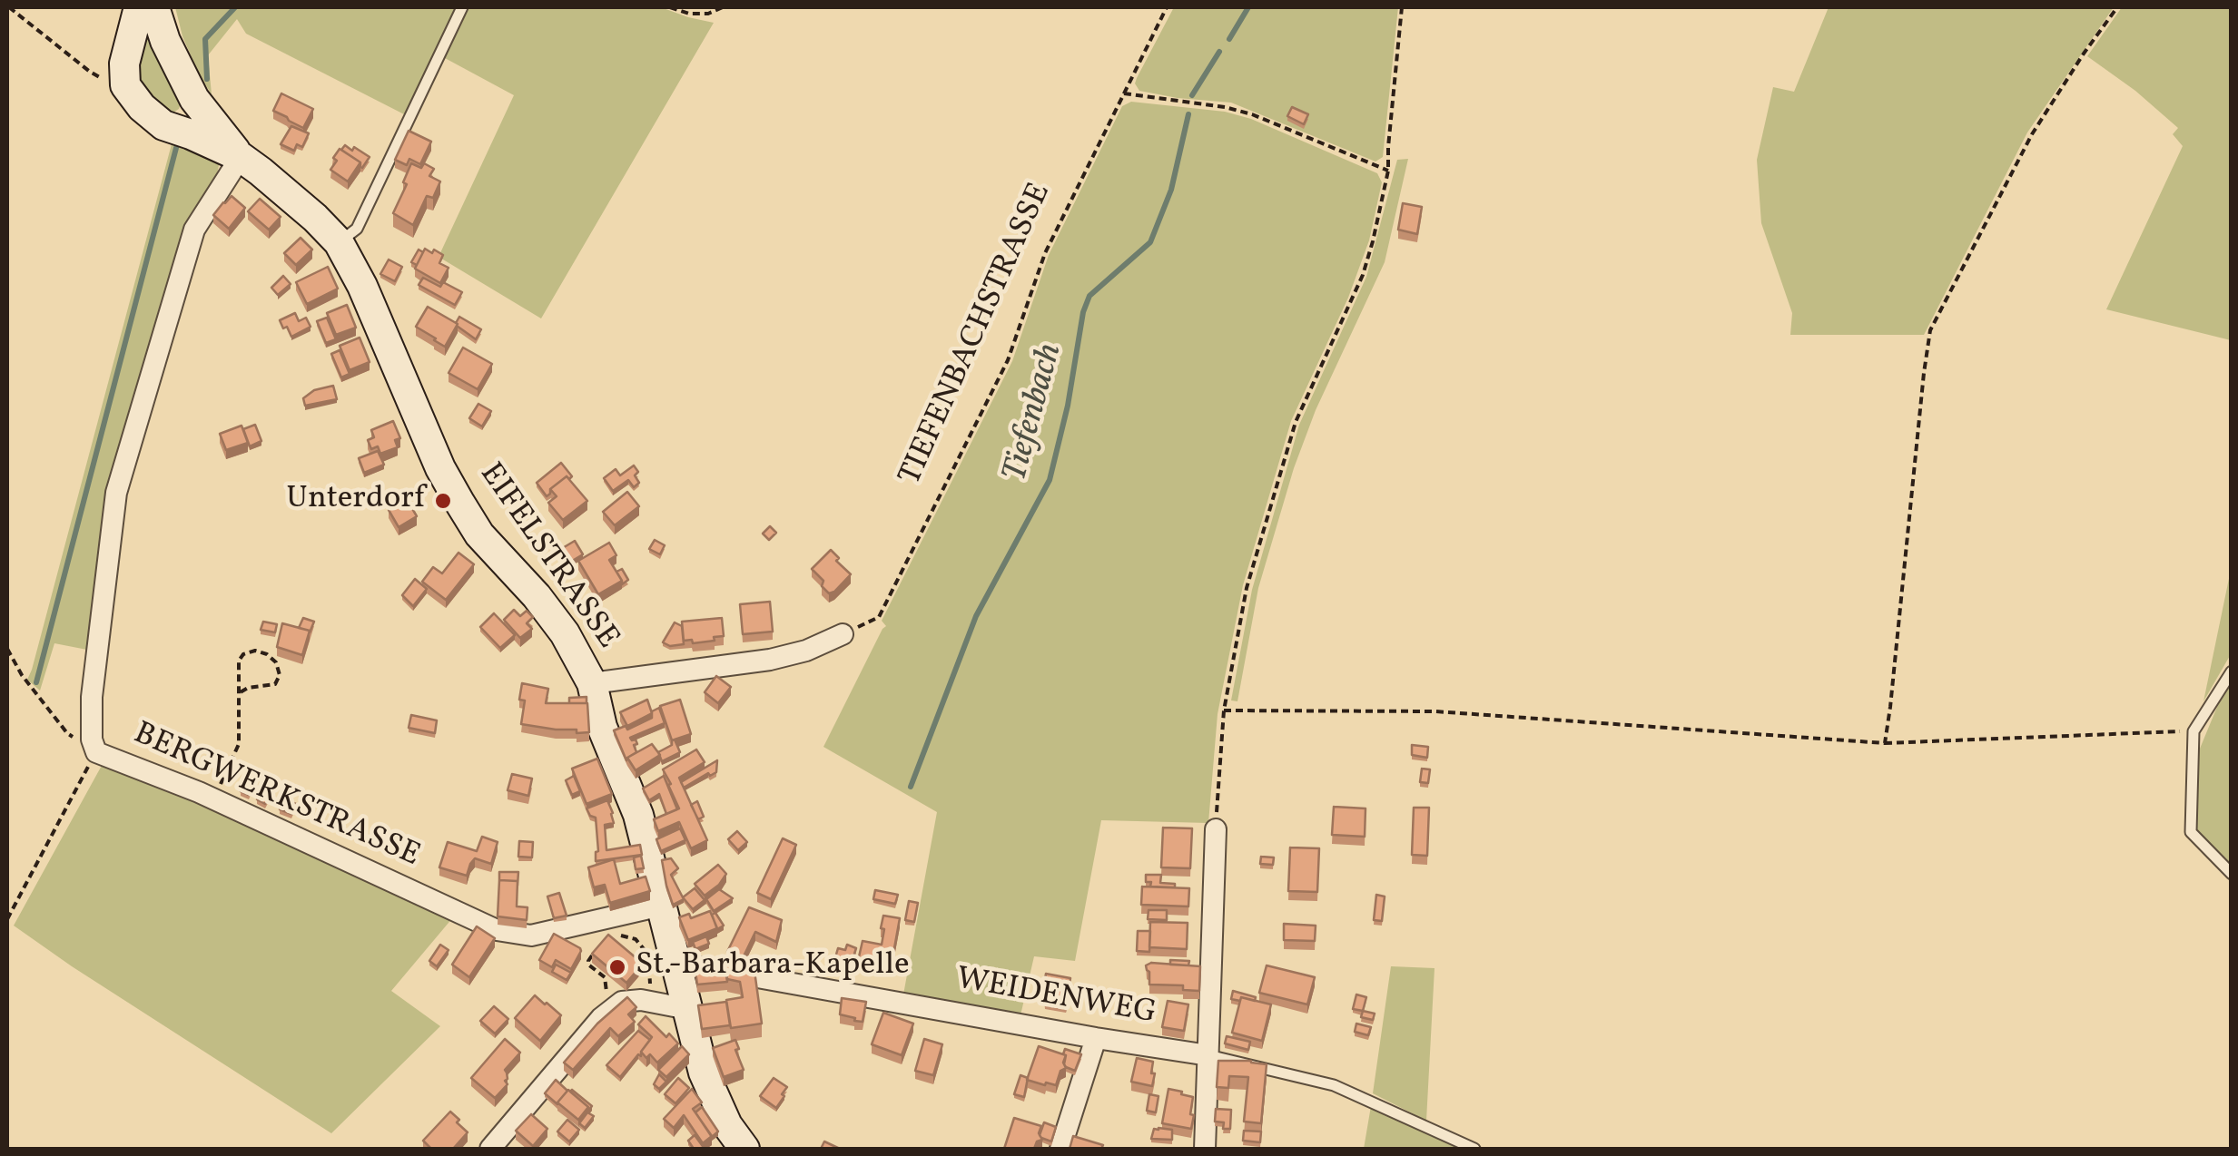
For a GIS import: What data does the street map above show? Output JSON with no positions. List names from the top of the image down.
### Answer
{
  "streets": {
    "street": ["EIFELSTRASSE", "BERGWERKSTRASSE", "WEIDENWEG"],
    "path": ["TIEFENBACHSTRASSE"]
  },
  "crossings": [
    ["EIFELSTRASSE", "BERGWERKSTRASSE"],
    ["EIFELSTRASSE", "WEIDENWEG"]
  ],
  "water": ["Tiefenbach"],
  "places": ["Unterdorf", "St.-Barbara-Kapelle"]
}
